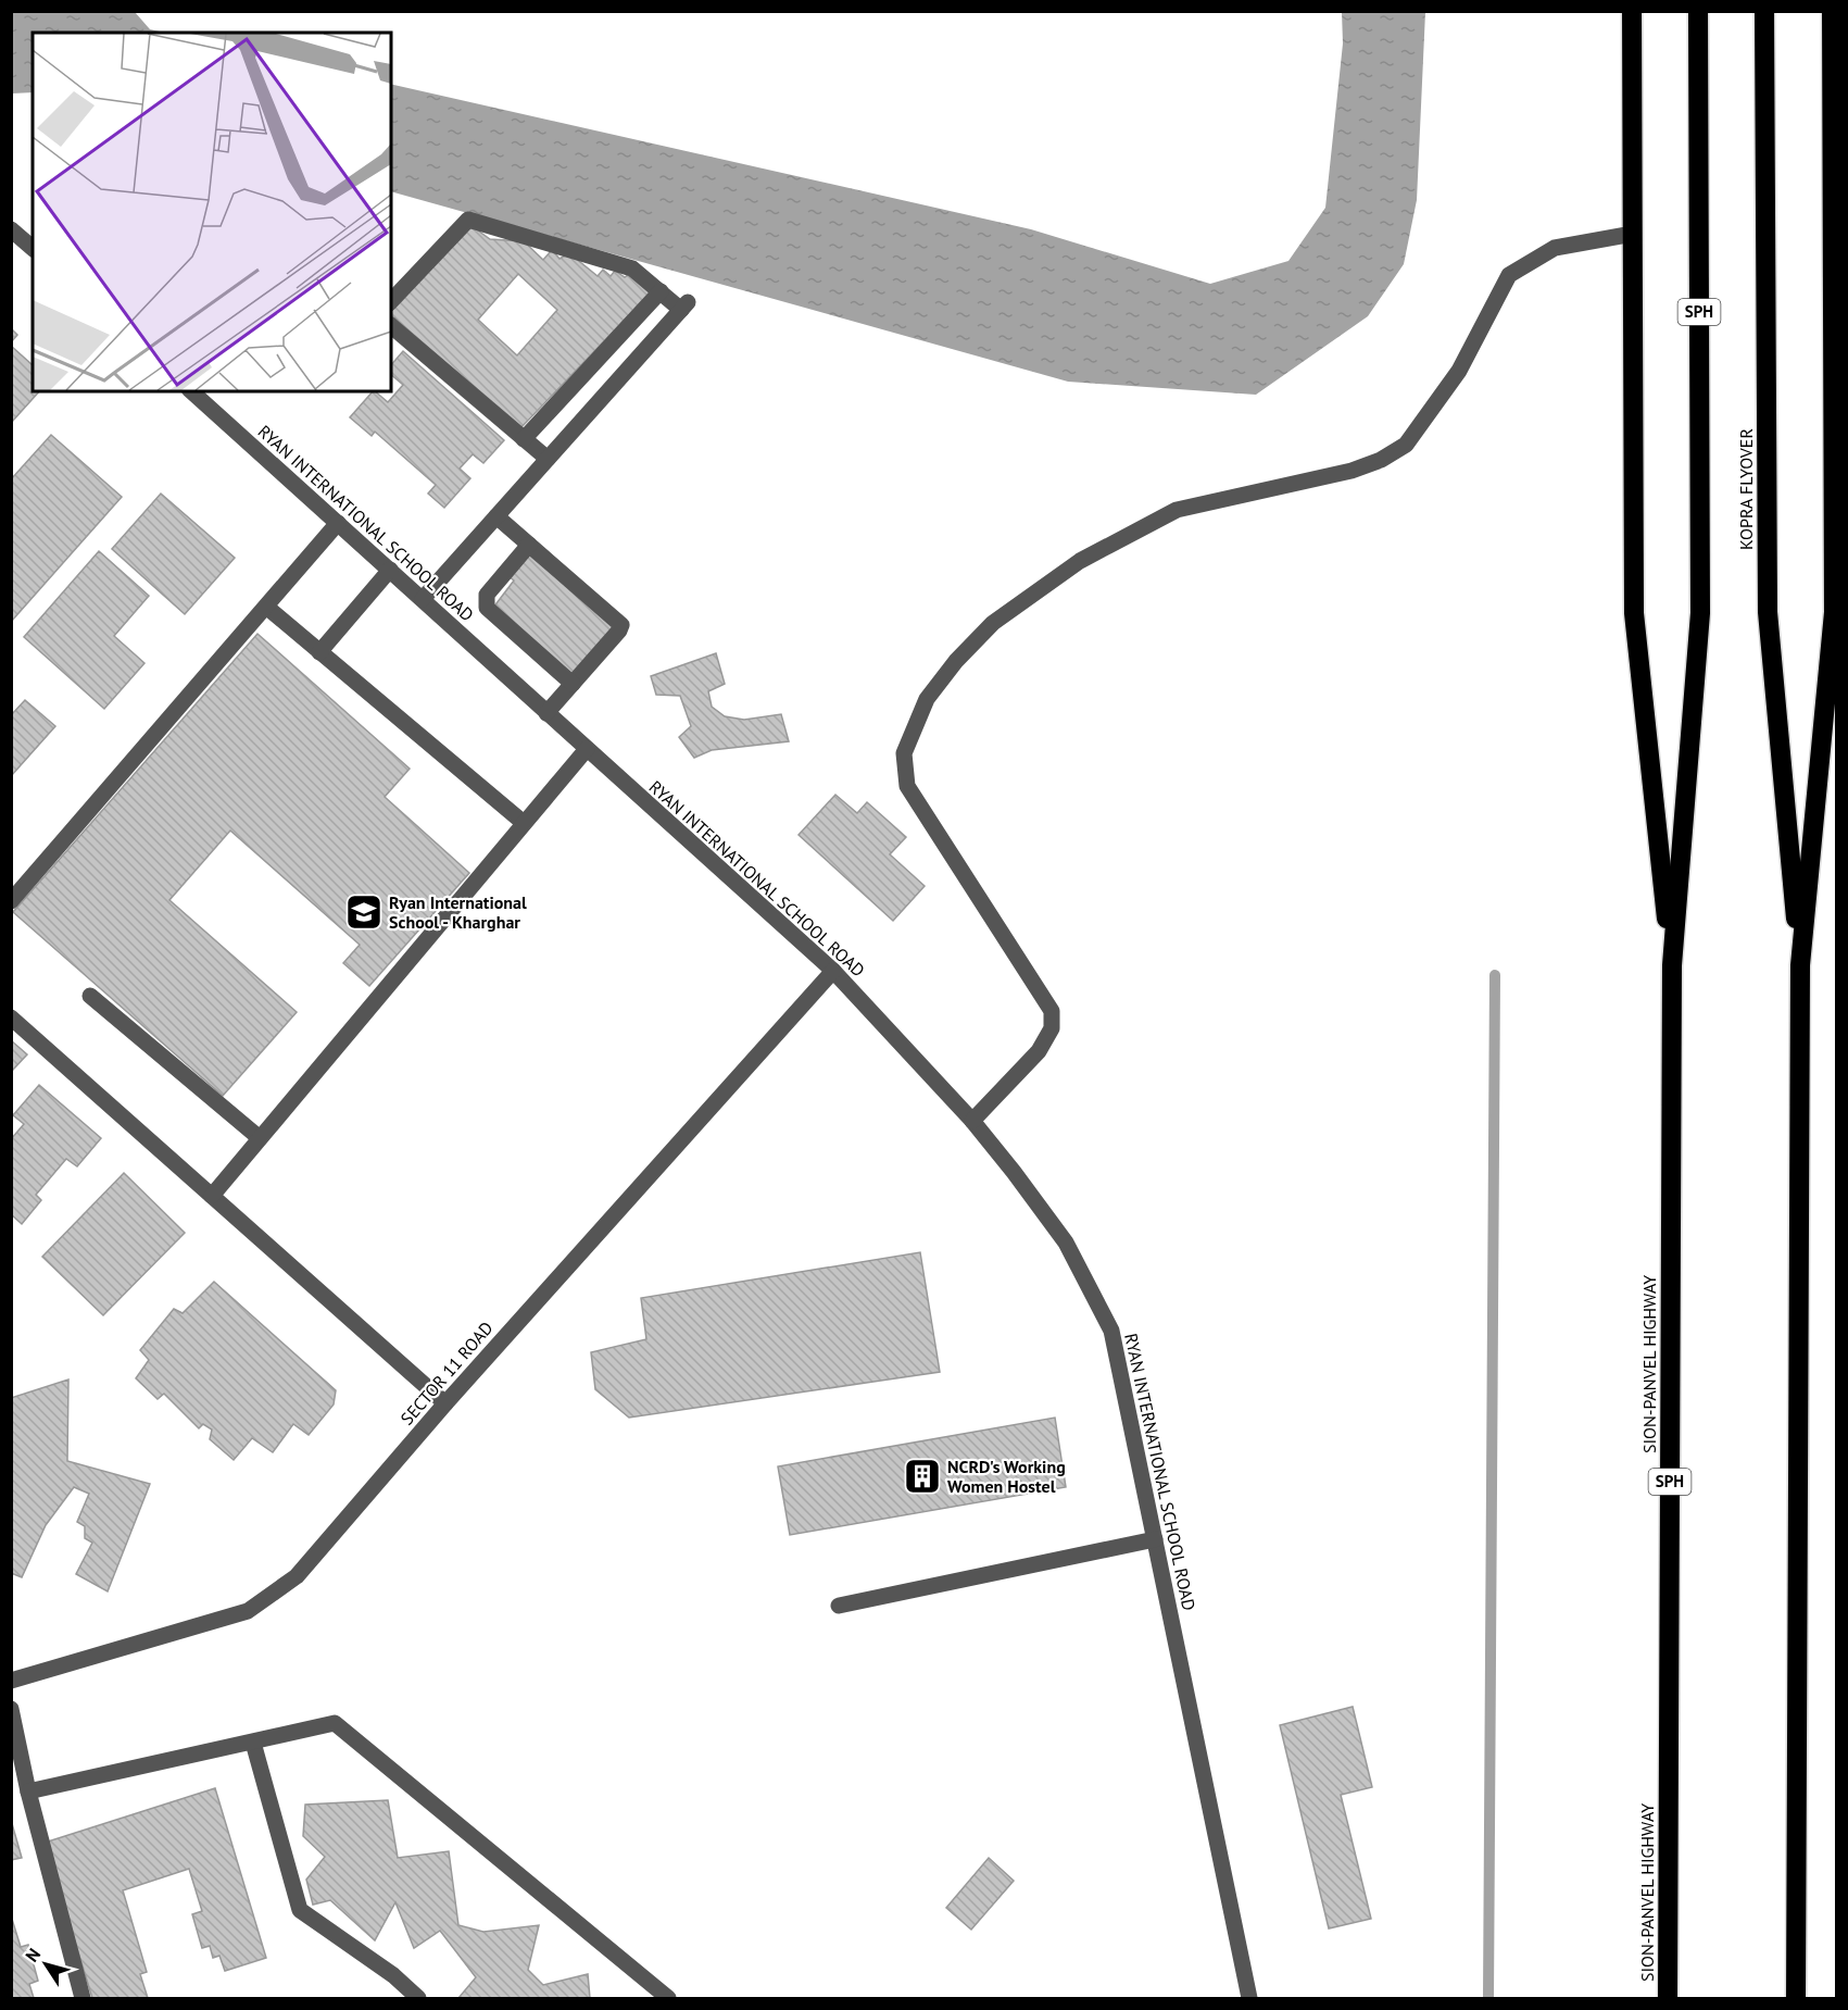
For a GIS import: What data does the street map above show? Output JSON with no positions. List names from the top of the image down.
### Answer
{
  "streets": {
    "highway": ["SPH", "KOPRA FLYOVER", "SION-PANVEL HIGHWAY"],
    "street": ["RYAN INTERNATIONAL SCHOOL ROAD", "SECTOR 11 ROAD"]
  },
  "crossings": [
    ["SPH", "SION-PANVEL HIGHWAY"],
    ["RYAN INTERNATIONAL SCHOOL ROAD", "SECTOR 11 ROAD"]
  ],
  "places": {
    "school or university": ["Ryan International School - Kharghar"],
    "building": ["NCRD's Working Women Hostel"]
  },
  "north": "top left"
}
